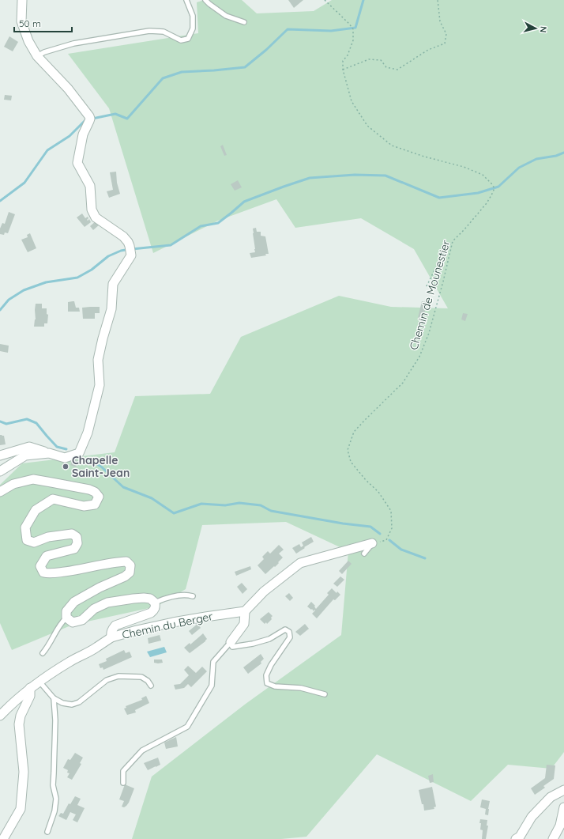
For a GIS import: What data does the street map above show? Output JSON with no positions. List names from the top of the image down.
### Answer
{
  "streets": {
    "street": ["Chemin du Berger"],
    "path": ["Chemin de Mounestier"]
  },
  "places": ["Chapelle Saint-Jean"],
  "scale_bar": "50 m",
  "north": "right"
}
